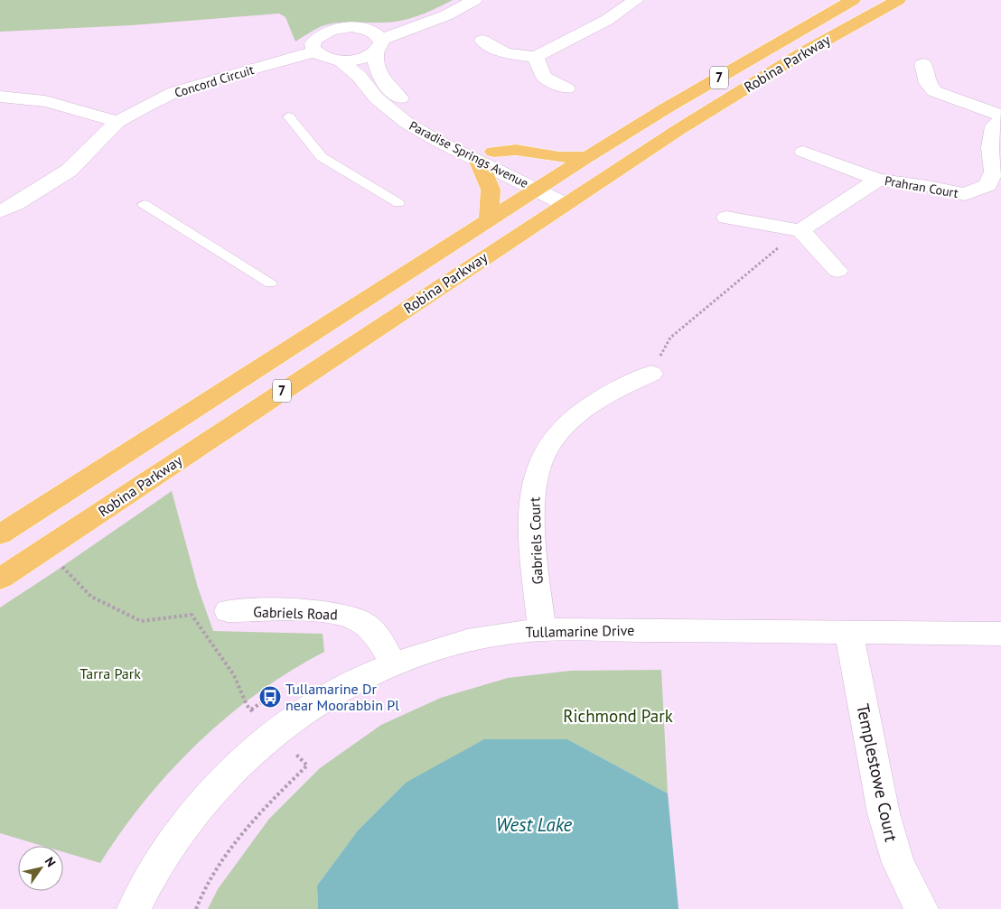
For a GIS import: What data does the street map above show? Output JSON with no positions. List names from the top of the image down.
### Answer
{
  "streets": {
    "main road": ["Robina Parkway", "7"],
    "street": [
      "Concord Circuit",
      "Paradise Springs Avenue",
      "Prahran Court",
      "Gabriels Court",
      "Gabriels Road",
      "Tullamarine Drive",
      "Templestowe Court"
    ]
  },
  "crossings": [
    ["Robina Parkway", "Paradise Springs Avenue"],
    ["Gabriels Court", "Tullamarine Drive"],
    ["Gabriels Road", "Tullamarine Drive"],
    ["Tullamarine Drive", "Templestowe Court"]
  ],
  "water": ["West Lake"],
  "parks": ["Tarra Park", "Richmond Park"],
  "places": {
    "bus stop": ["Tullamarine Dr near Moorabbin Pl"]
  },
  "north": "top right"
}
